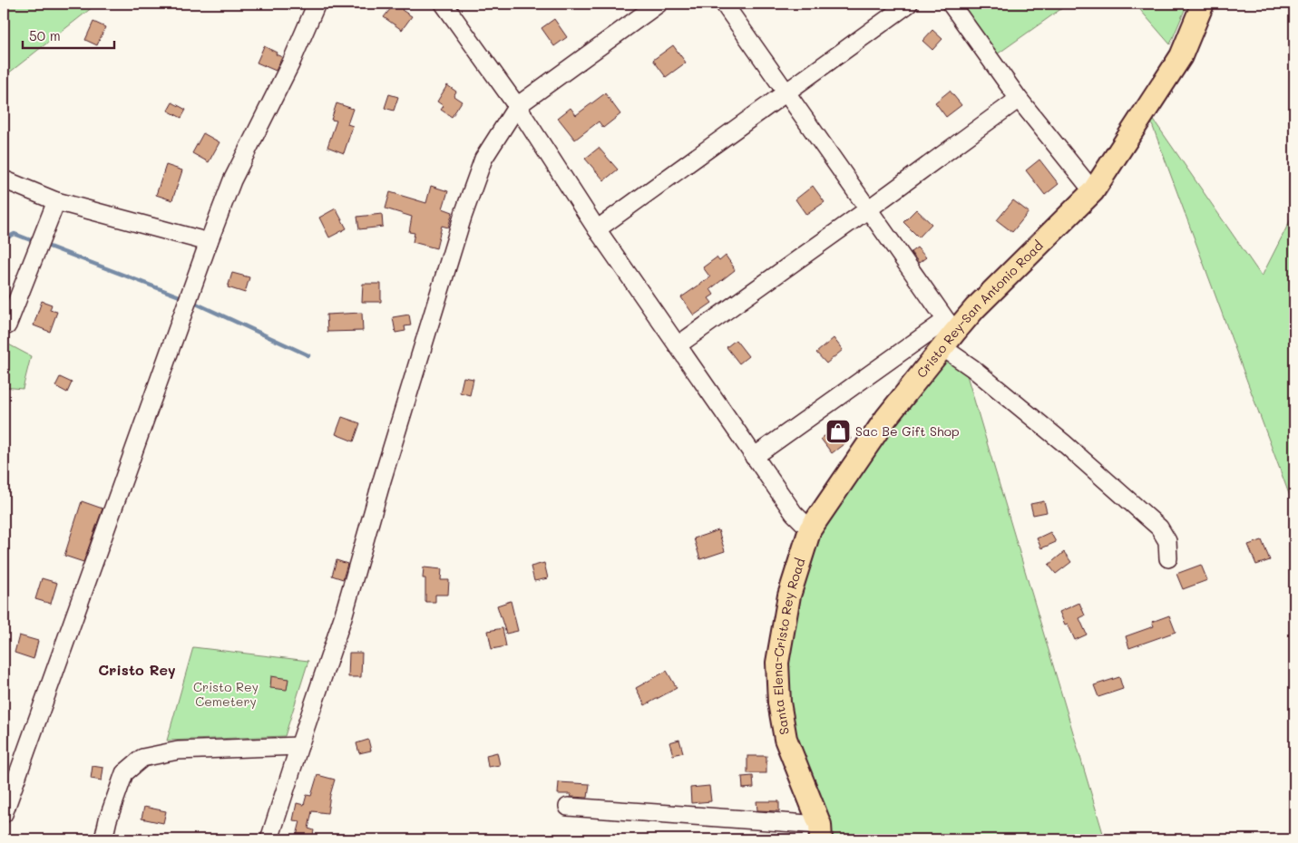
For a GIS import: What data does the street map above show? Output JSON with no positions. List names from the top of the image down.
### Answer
{
  "streets": {
    "main road": ["Cristo Rey-San Antonio Road", "Santa Elena-Cristo Rey Road"]
  },
  "crossings": [
    ["Cristo Rey-San Antonio Road", "Santa Elena-Cristo Rey Road"]
  ],
  "districts": ["Cristo Rey"],
  "parks": ["Cristo Rey Cemetery"],
  "places": {
    "shop": ["Sac Be Gift Shop"]
  },
  "scale_bar": "50 m"
}
